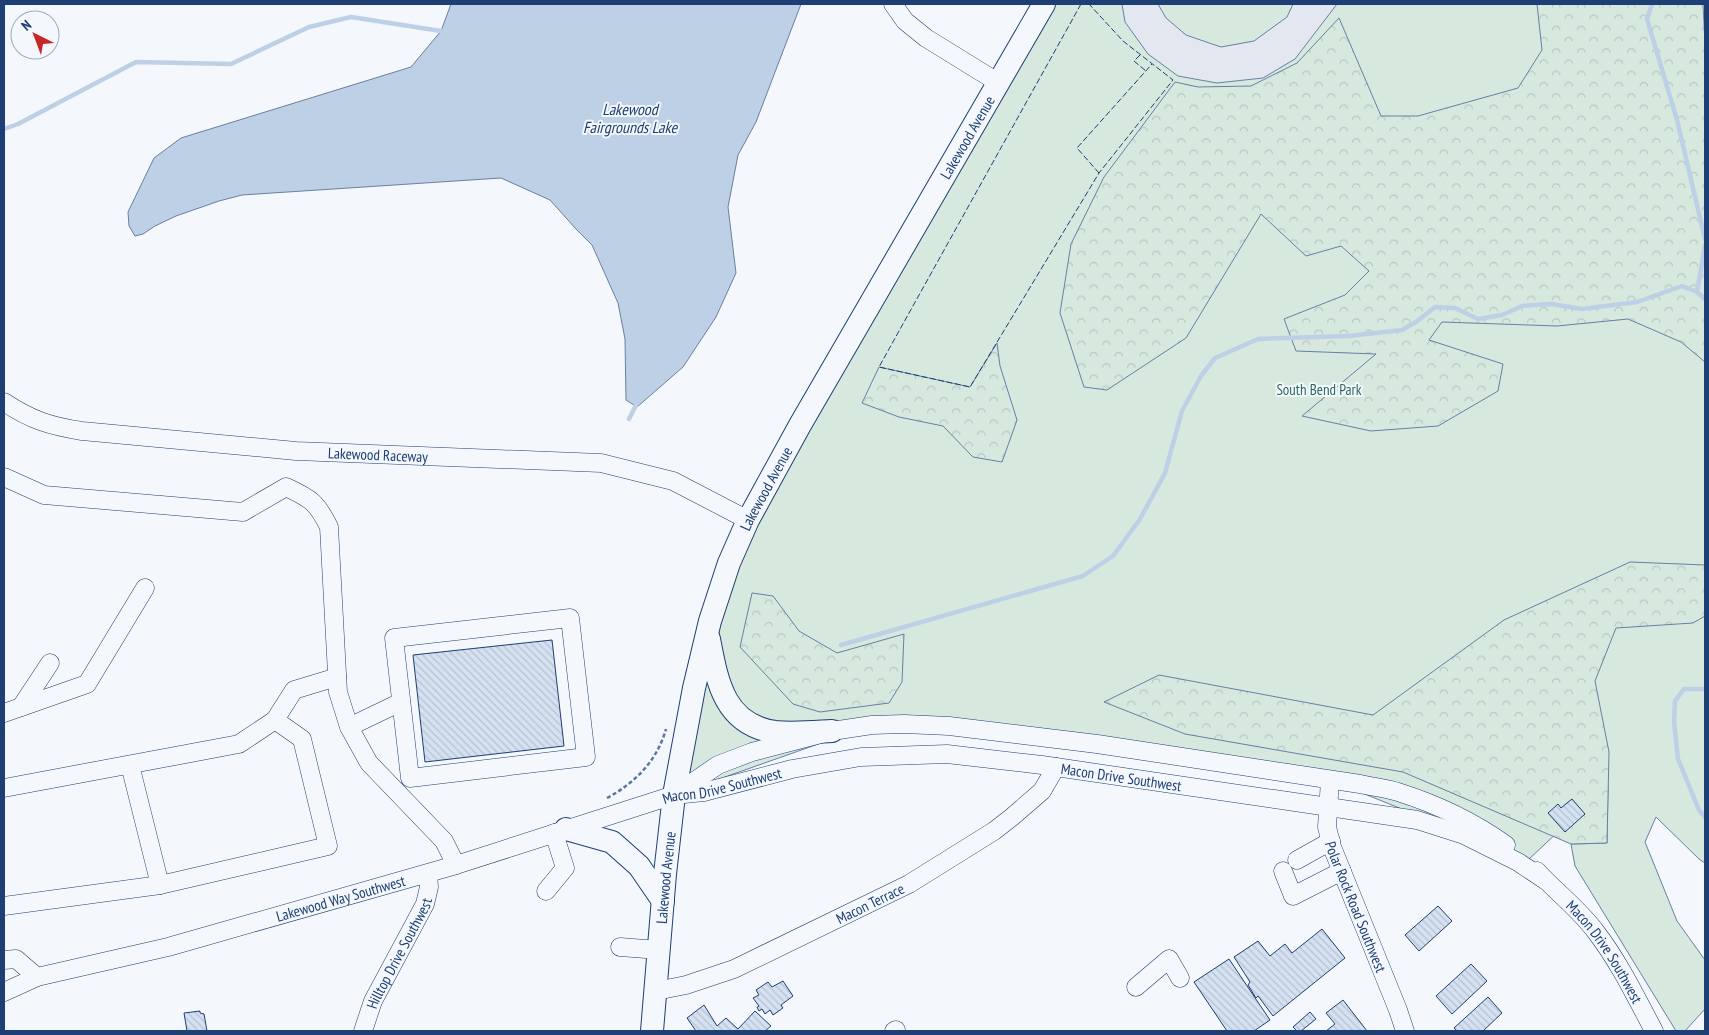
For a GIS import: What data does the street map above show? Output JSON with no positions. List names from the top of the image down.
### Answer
{
  "streets": {
    "main road": ["Lakewood Avenue"],
    "street": [
      "Lakewood Raceway",
      "Macon Drive Southwest",
      "Lakewood Way Southwest",
      "Macon Terrace",
      "Polar Rock Road Southwest",
      "Hilltop Drive Southwest"
    ]
  },
  "crossings": [
    ["Lakewood Avenue", "Lakewood Raceway"],
    ["Lakewood Avenue", "Macon Drive Southwest"],
    ["Lakewood Avenue", "Lakewood Way Southwest"],
    ["Lakewood Avenue", "Macon Terrace"],
    ["Macon Drive Southwest", "Lakewood Way Southwest"],
    ["Macon Drive Southwest", "Macon Terrace"],
    ["Macon Drive Southwest", "Polar Rock Road Southwest"],
    ["Lakewood Way Southwest", "Hilltop Drive Southwest"]
  ],
  "water": ["Lakewood Fairgrounds Lake"],
  "parks": ["South Bend Park"],
  "north": "top left"
}
